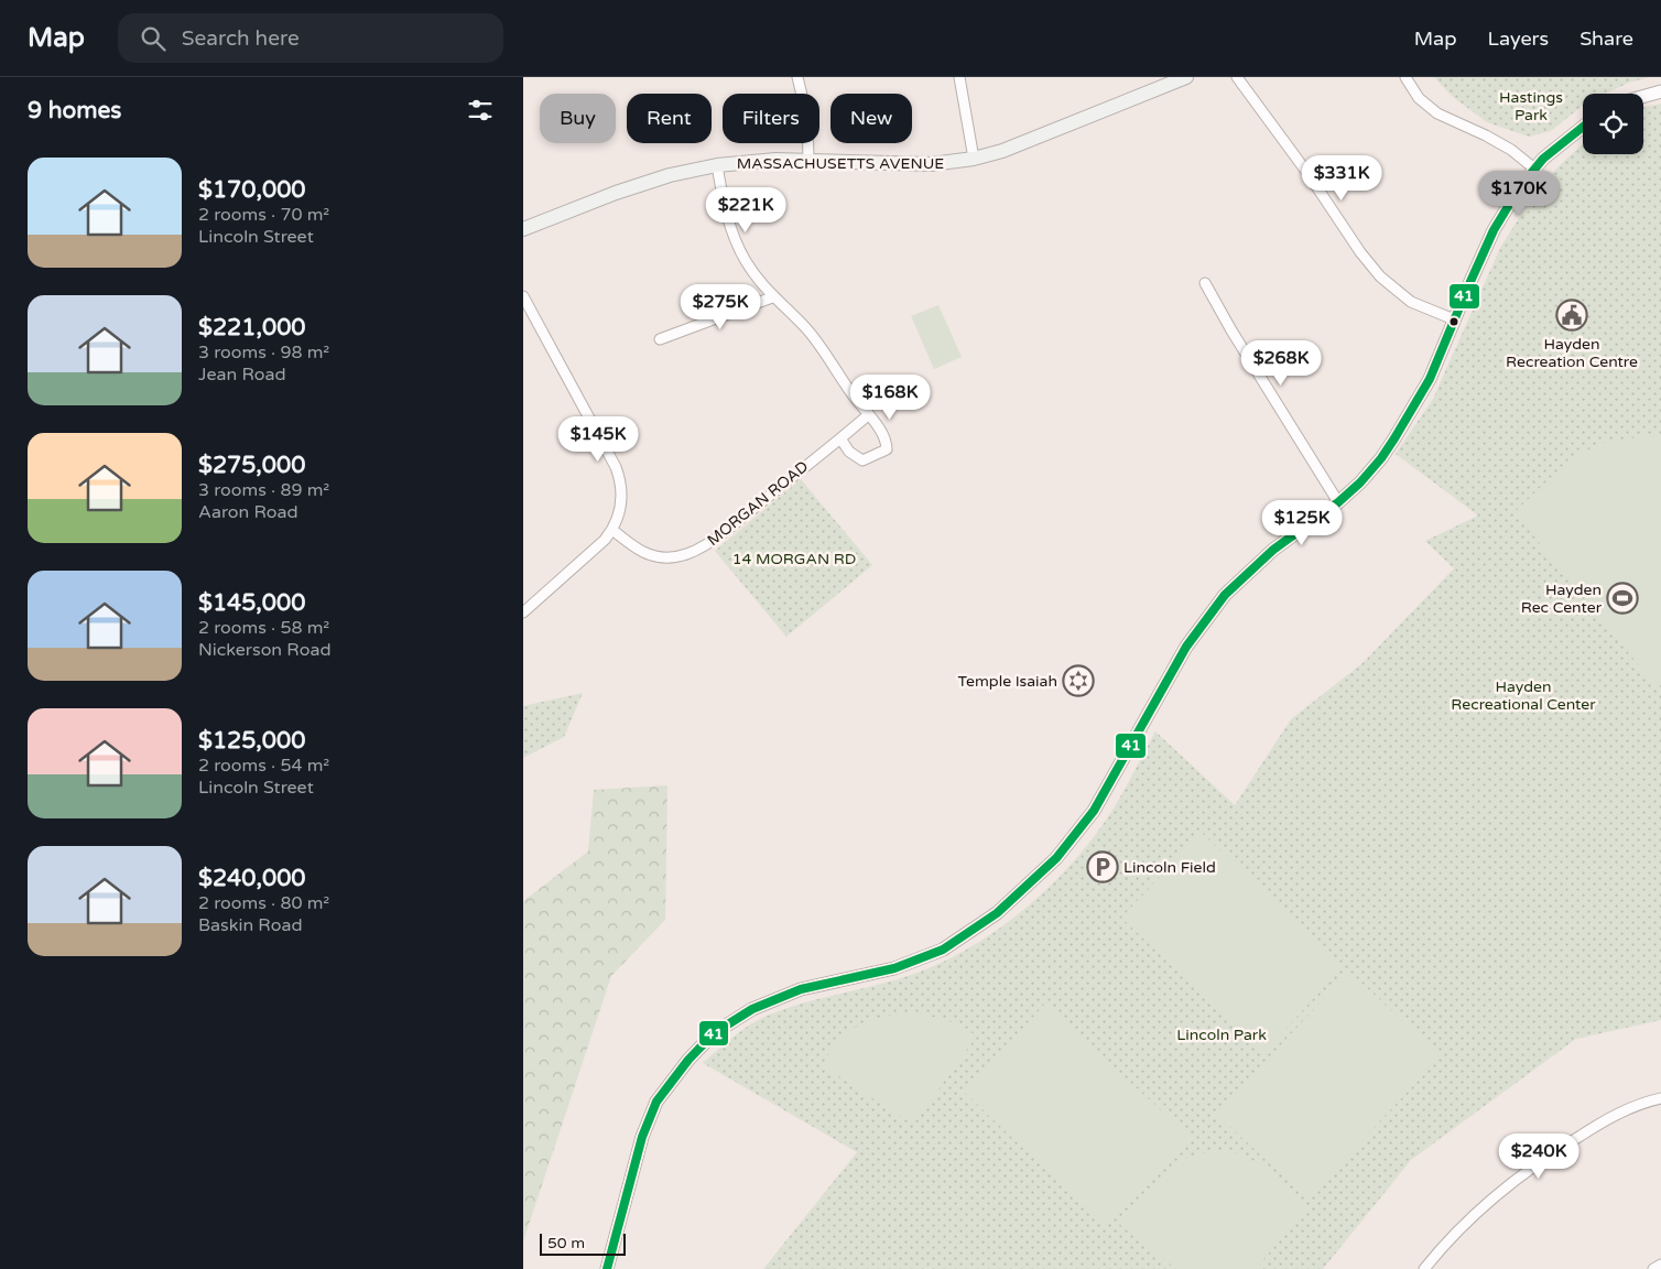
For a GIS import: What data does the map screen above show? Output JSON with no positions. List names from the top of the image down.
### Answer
{
  "streets": {
    "main road": ["MASSACHUSETTS AVENUE"],
    "street": ["MORGAN ROAD"]
  },
  "parks": [
    "Hastings Park",
    "14 MORGAN RD",
    "Hayden Recreational Center",
    "Lincoln Park"
  ],
  "places": {
    "public building": ["Hayden Recreation Centre"],
    "sports": ["Hayden Rec Center"],
    "synagogue": ["Temple Isaiah"],
    "parking": ["Lincoln Field"]
  },
  "lines": ["transit line 41"],
  "scale_bar": "50 m",
  "page": {
    "header": "Map",
    "search": "Search here",
    "nav": ["Map", "Layers", "Share"],
    "heading": "9 homes",
    "chip": [
      "Buy",
      "Rent",
      "Filters",
      "New"
    ],
    "list": [
      {
        "name": "$170,000",
        "note": "2 rooms · 70 m² · Lincoln Street"
      },
      {
        "name": "$221,000",
        "note": "3 rooms · 98 m² · Jean Road"
      },
      {
        "name": "$275,000",
        "note": "3 rooms · 89 m² · Aaron Road"
      },
      {
        "name": "$145,000",
        "note": "2 rooms · 58 m² · Nickerson Road"
      },
      {
        "name": "$125,000",
        "note": "2 rooms · 54 m² · Lincoln Street"
      },
      {
        "name": "$240,000",
        "note": "2 rooms · 80 m² · Baskin Road"
      }
    ],
    "price": [
      "$331K",
      "$170K",
      "$221K",
      "$275K",
      "$268K",
      "$168K",
      "$145K",
      "$125K",
      "$240K"
    ],
    "scale": "50 m"
  }
}
